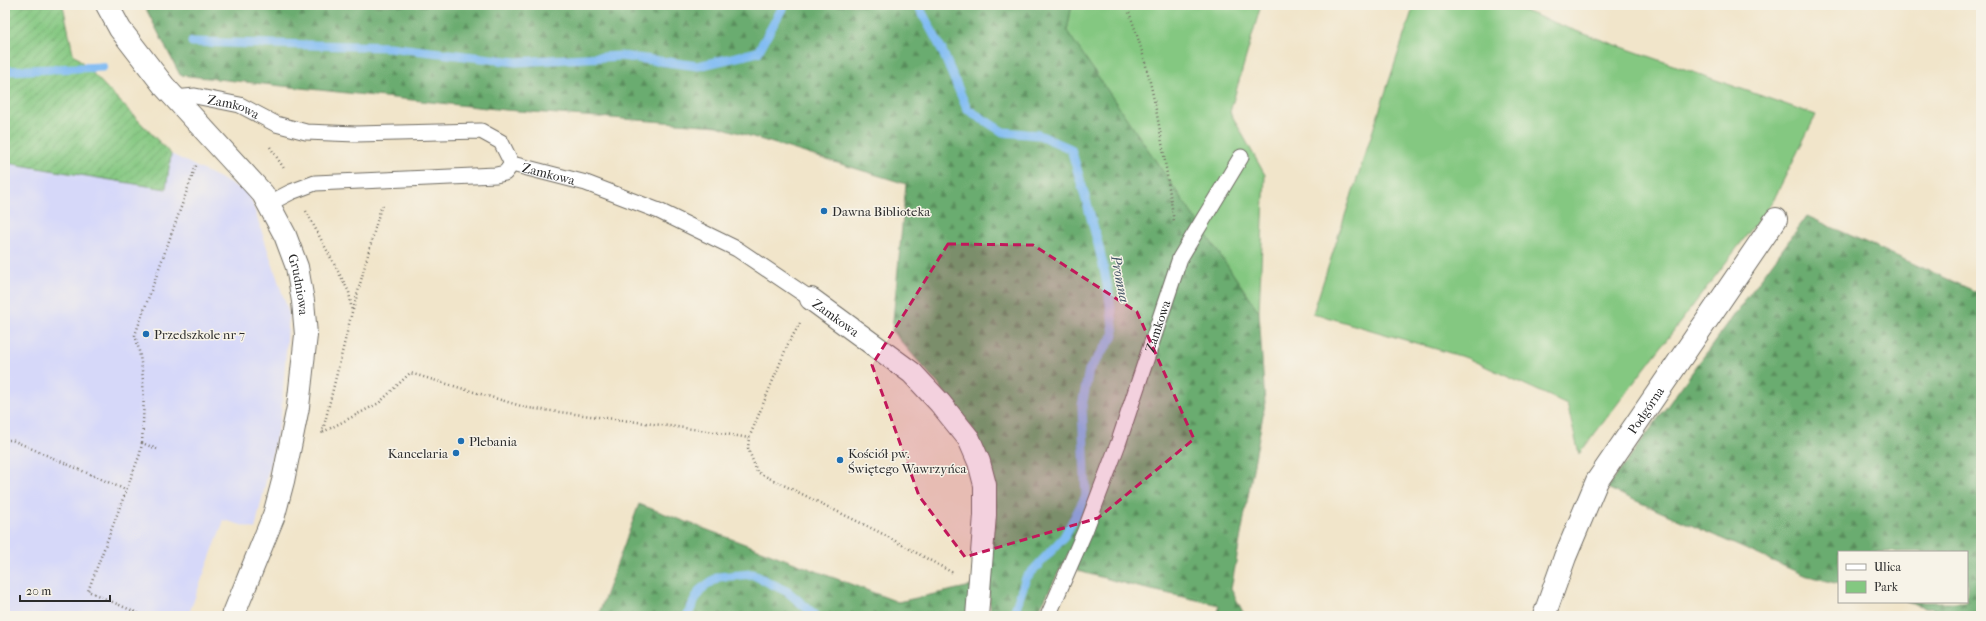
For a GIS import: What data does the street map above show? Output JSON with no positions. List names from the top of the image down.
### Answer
{
  "streets": {
    "street": ["Zamkowa", "Grudniowa", "Podgórna"]
  },
  "crossings": [
    ["Zamkowa", "Grudniowa"]
  ],
  "water": ["Promna"],
  "places": [
    "Dawna Biblioteka",
    "Przedszkole nr 7",
    "Plebania",
    "Kancelaria",
    "Kościół pw. Świętego Wawrzyńca"
  ],
  "legend": ["Ulica", "Park"],
  "scale_bar": "20 m"
}
